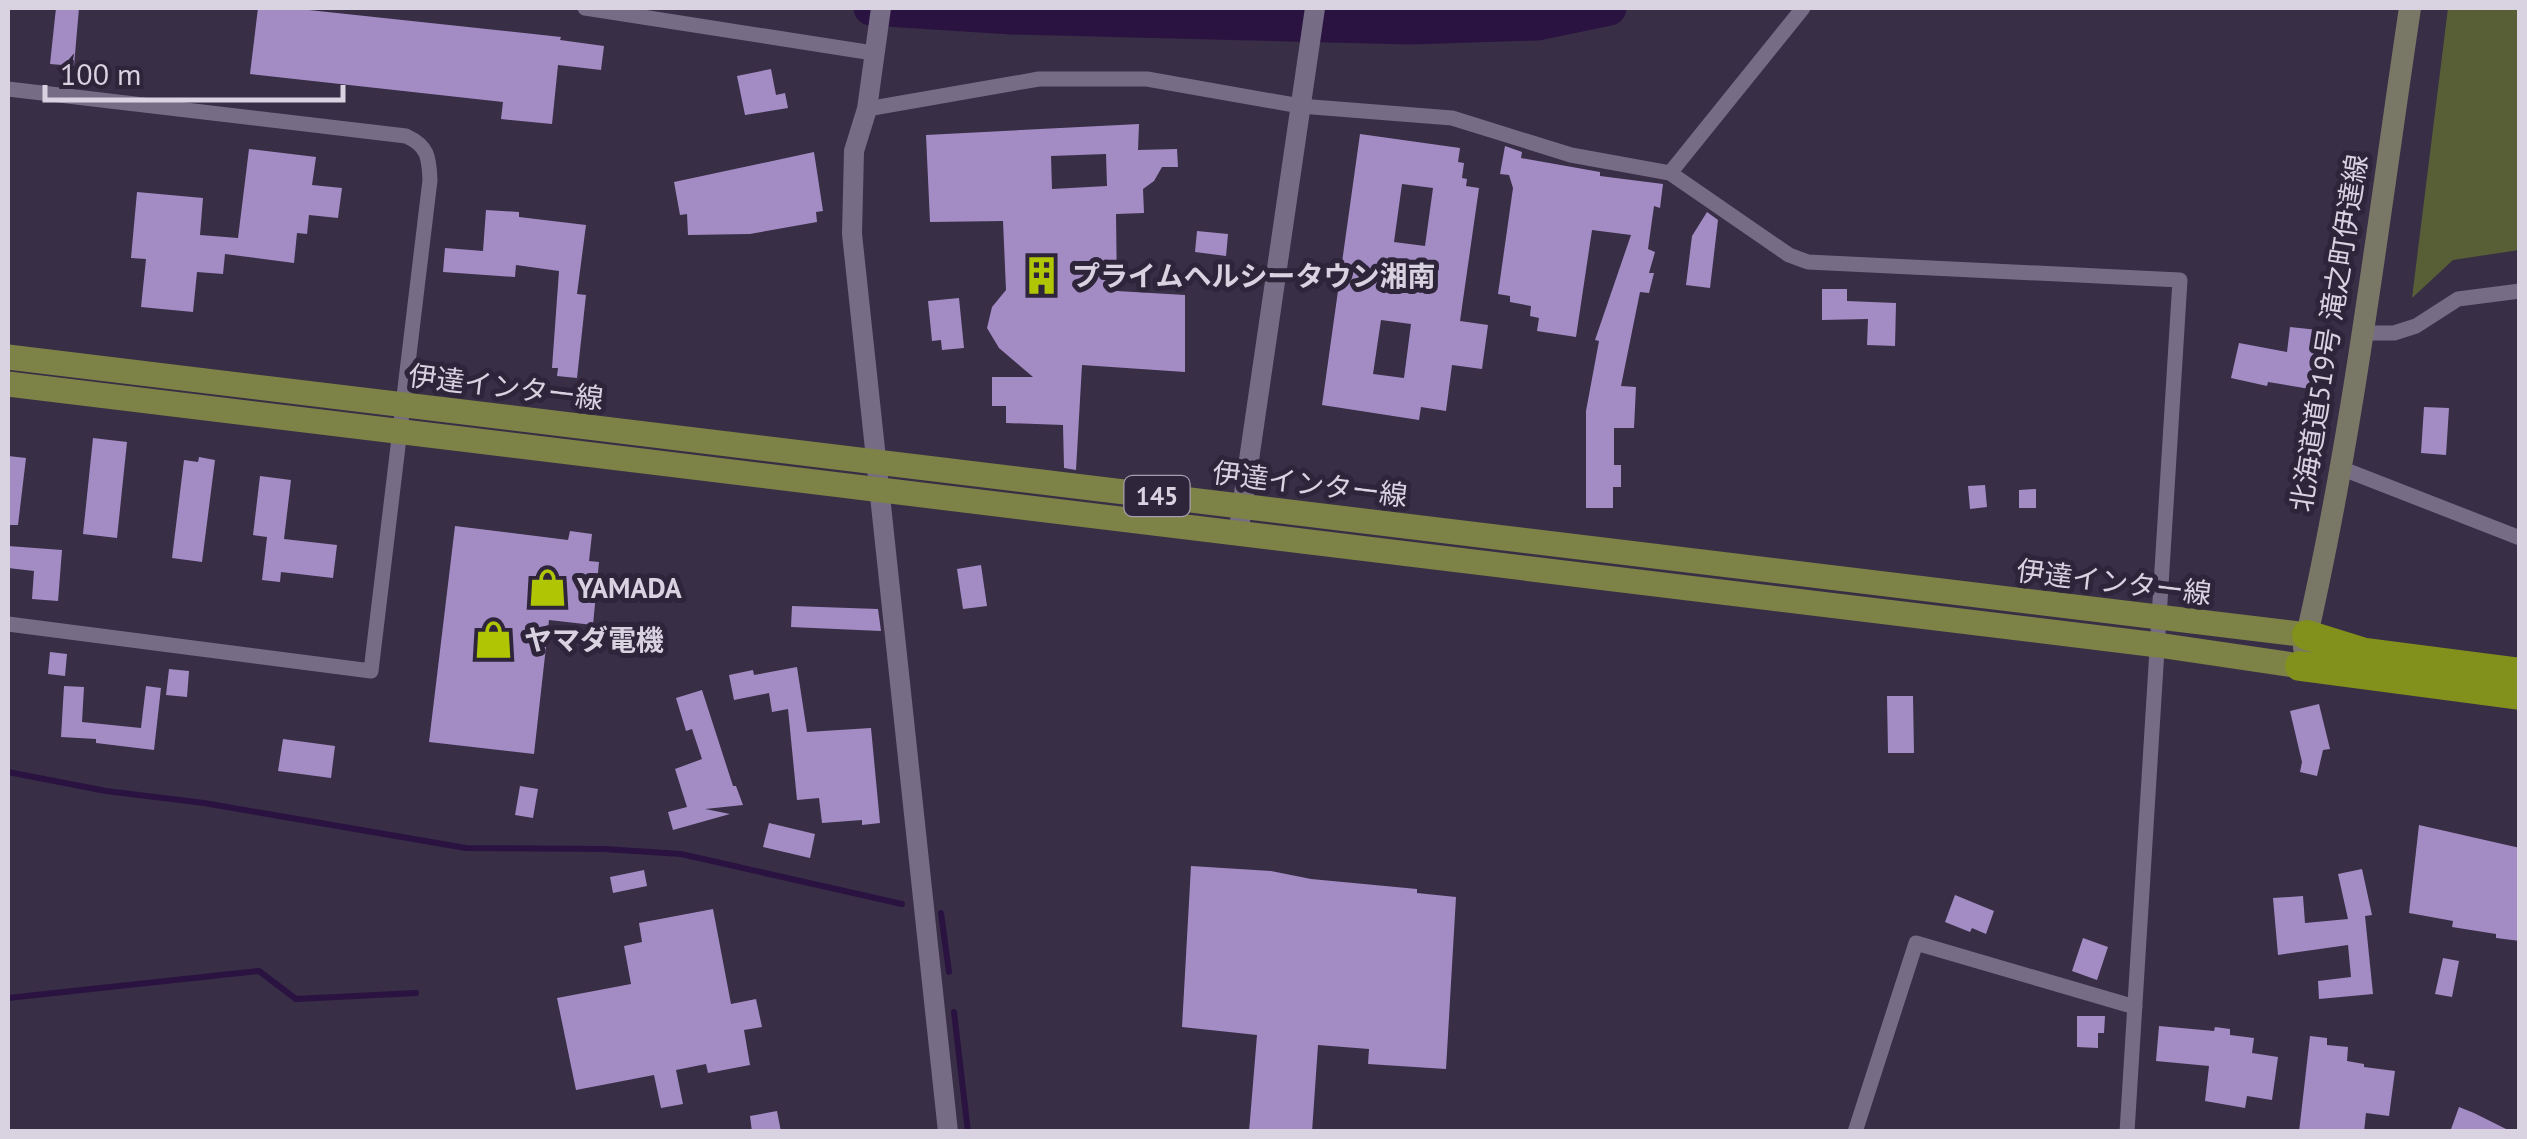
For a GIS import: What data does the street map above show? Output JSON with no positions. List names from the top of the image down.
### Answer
{
  "streets": {
    "main road": ["北海道道519号 滝之町伊達線", "伊達インター線", "145"]
  },
  "crossings": [
    ["北海道道519号 滝之町伊達線", "伊達インター線"]
  ],
  "places": {
    "building": ["プライムヘルシータウン湘南"],
    "shop": ["YAMADA", "ヤマダ電機"]
  },
  "scale_bar": "100 m"
}
